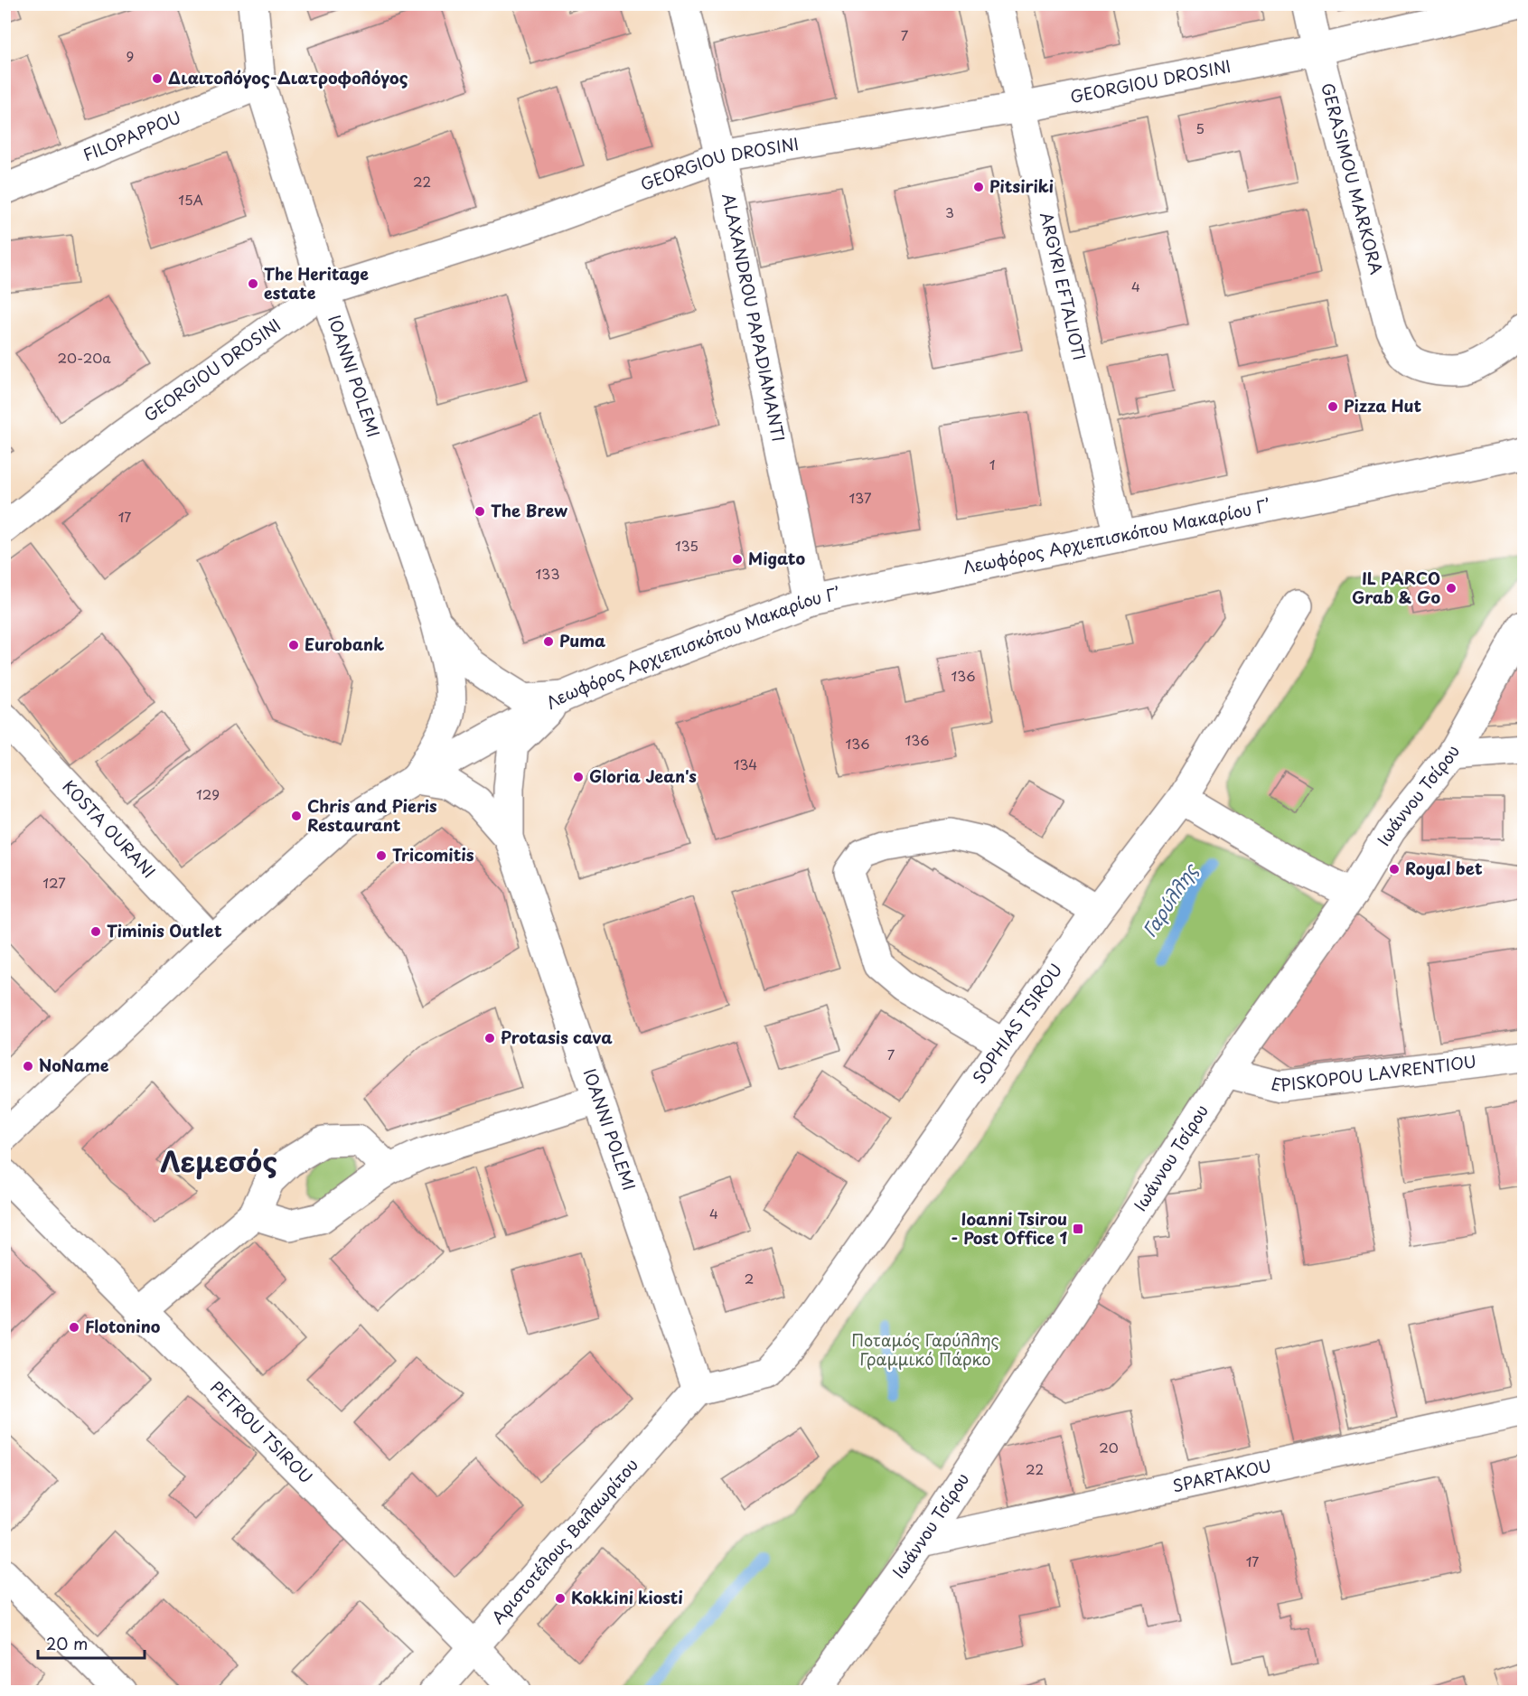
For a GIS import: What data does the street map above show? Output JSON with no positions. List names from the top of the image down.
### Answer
{
  "streets": {
    "street": [
      "GEORGIOU DROSINI",
      "FILOPAPPOU",
      "GERASIMOU MARKORA",
      "ARGYRI EFTALIOTI",
      "ALAXANDROU PAPADIAMANTI",
      "IOANNI POLEMI",
      "Λεωφόρος Αρχιεπισκόπου Μακαρίου Γ’",
      "Ιωάννου Τσίρου",
      "KOSTA OURANI",
      "SOPHIAS TSIROU",
      "EPISKOPOU LAVRENTIOU",
      "PETROU TSIROU",
      "SPARTAKOU",
      "Αριστοτέλους Βαλαωρίτου"
    ]
  },
  "crossings": [
    ["GEORGIOU DROSINI", "GERASIMOU MARKORA"],
    ["GEORGIOU DROSINI", "ARGYRI EFTALIOTI"],
    ["GEORGIOU DROSINI", "ALAXANDROU PAPADIAMANTI"],
    ["GEORGIOU DROSINI", "IOANNI POLEMI"],
    ["FILOPAPPOU", "IOANNI POLEMI"],
    ["ARGYRI EFTALIOTI", "Λεωφόρος Αρχιεπισκόπου Μακαρίου Γ’"],
    ["ALAXANDROU PAPADIAMANTI", "Λεωφόρος Αρχιεπισκόπου Μακαρίου Γ’"],
    ["IOANNI POLEMI", "Λεωφόρος Αρχιεπισκόπου Μακαρίου Γ’"],
    ["IOANNI POLEMI", "SOPHIAS TSIROU"],
    ["IOANNI POLEMI", "Αριστοτέλους Βαλαωρίτου"],
    ["Λεωφόρος Αρχιεπισκόπου Μακαρίου Γ’", "KOSTA OURANI"],
    ["Ιωάννου Τσίρου", "EPISKOPOU LAVRENTIOU"],
    ["Ιωάννου Τσίρου", "SPARTAKOU"],
    ["SOPHIAS TSIROU", "Αριστοτέλους Βαλαωρίτου"],
    ["PETROU TSIROU", "Αριστοτέλους Βαλαωρίτου"]
  ],
  "districts": ["Λεμεσός"],
  "water": ["Γαρύλλης"],
  "parks": ["Ποταμός Γαρύλλης Γραμμικό Πάρκο"],
  "places": {
    "other": [
      "Διαιτολόγος-Διατροφολόγος",
      "Pitsiriki",
      "The Heritage estate",
      "Pizza Hut",
      "The Brew",
      "Migato",
      "IL PARCO Grab & Go",
      "Puma",
      "Eurobank",
      "Gloria Jean's",
      "Chris and Pieris Restaurant",
      "Tricomitis",
      "Royal bet",
      "Timinis Outlet",
      "Protasis cava",
      "NoName",
      "Flotonino",
      "Kokkini kiosti"
    ],
    "transit": ["Ioanni Tsirou - Post Office 1"]
  },
  "house_numbers": [
    "7",
    "9",
    "5",
    "22",
    "15A",
    "3",
    "4",
    "20-20a",
    "1",
    "137",
    "17",
    "135",
    "133",
    "136",
    "136",
    "136",
    "134",
    "129",
    "127",
    "7",
    "4",
    "2",
    "20",
    "22",
    "17"
  ],
  "scale_bar": "20 m"
}
